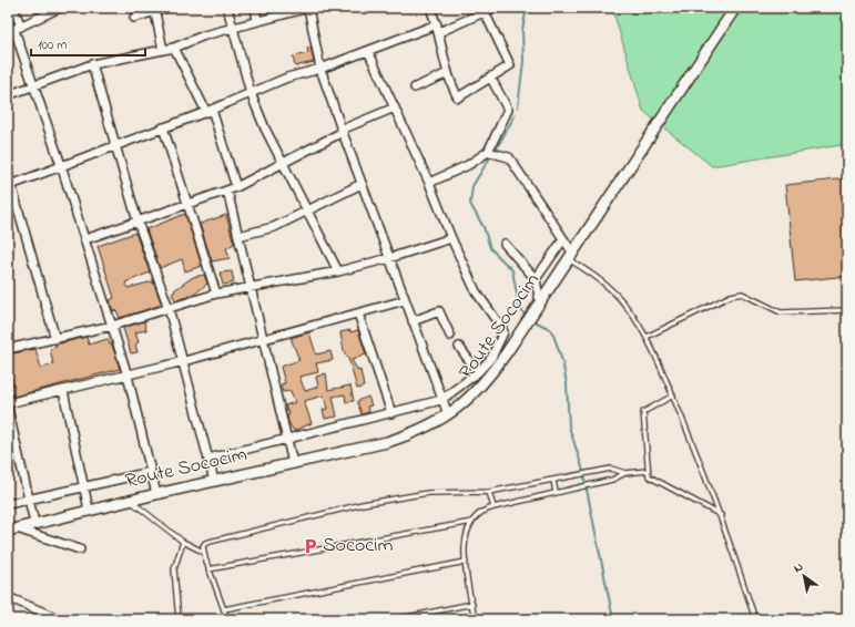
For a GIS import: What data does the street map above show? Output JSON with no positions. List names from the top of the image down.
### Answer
{
  "streets": {
    "street": ["Route Sococim"]
  },
  "places": {
    "parking": ["Sococim"]
  },
  "scale_bar": "100 m",
  "north": "top left"
}
